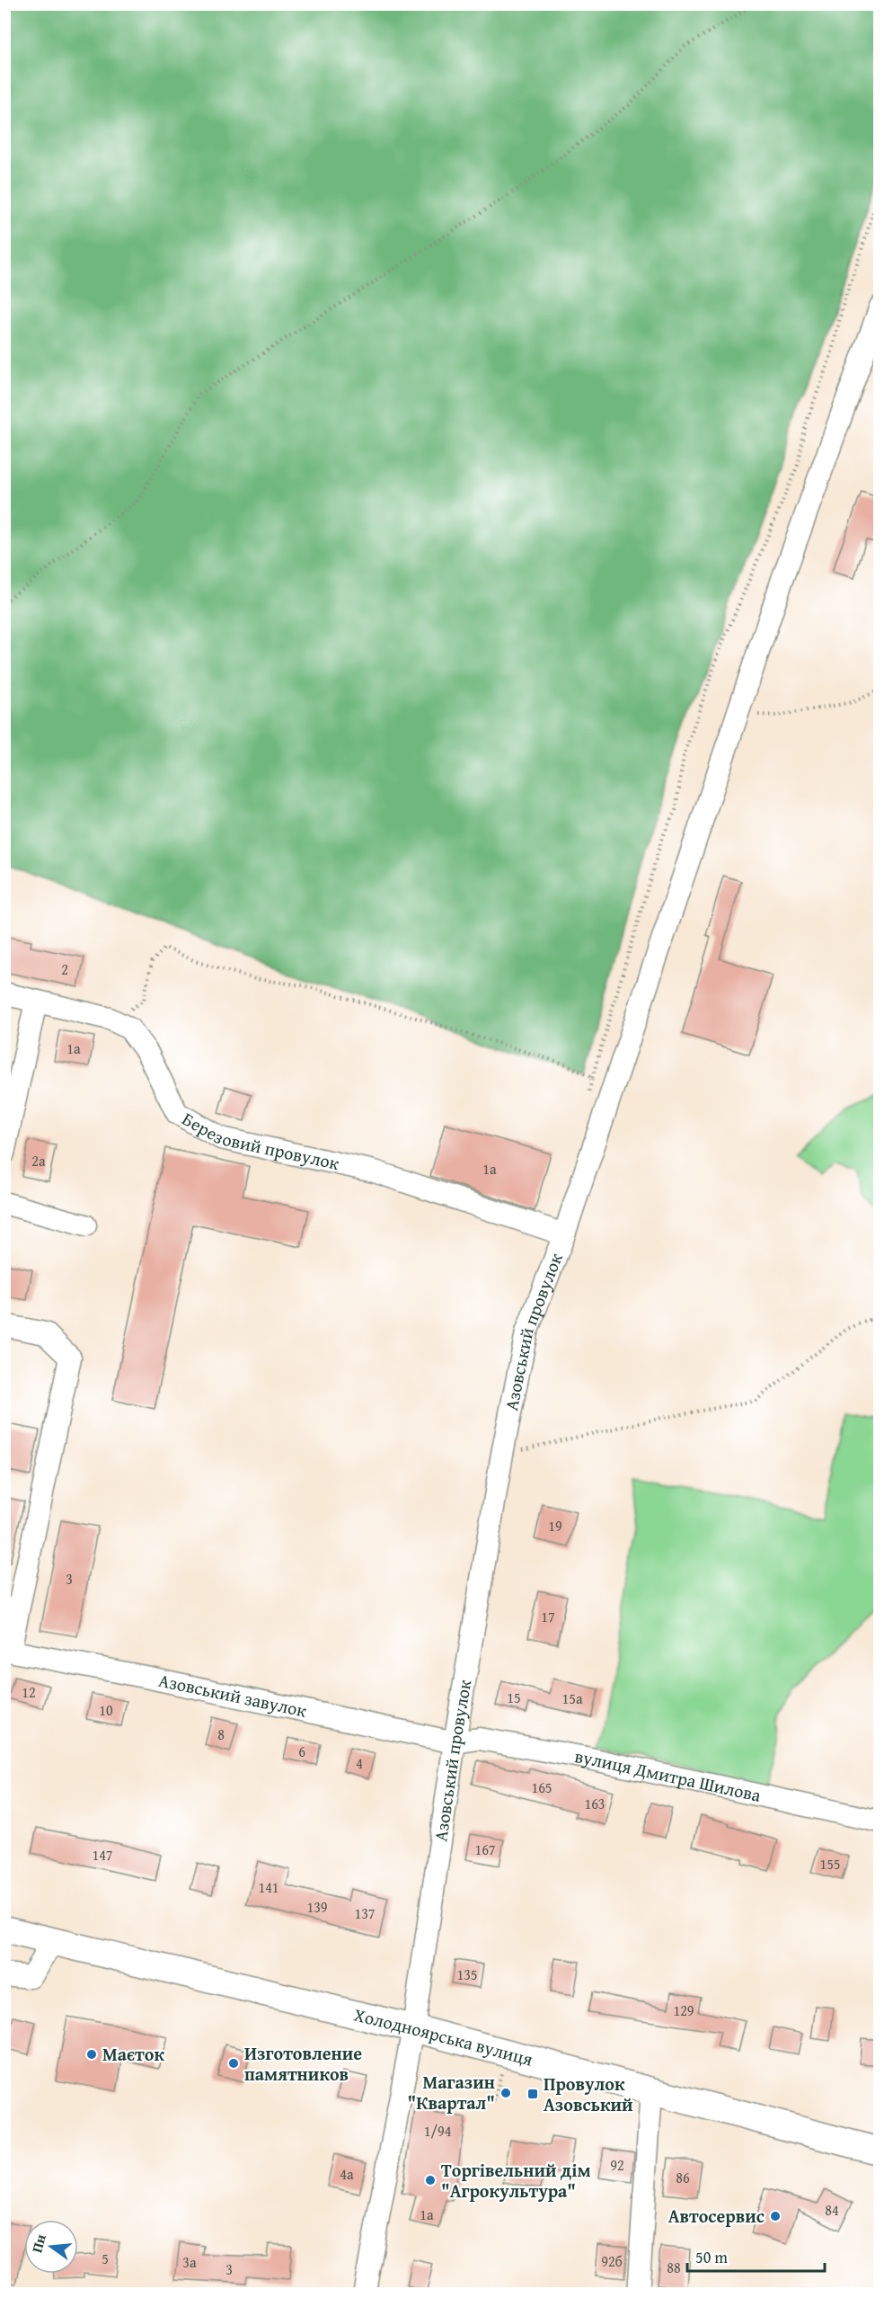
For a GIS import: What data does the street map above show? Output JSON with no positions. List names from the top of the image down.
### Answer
{
  "streets": {
    "main road": ["Холодноярська вулиця"],
    "street": [
      "Березовий провулок",
      "Азовський провулок",
      "Азовський завулок",
      "вулиця Дмитра Шилова"
    ]
  },
  "crossings": [
    ["Березовий провулок", "Азовський провулок"],
    ["Азовський провулок", "Азовський завулок"],
    ["Азовський провулок", "вулиця Дмитра Шилова"],
    ["Азовський провулок", "Холодноярська вулиця"],
    ["Азовський завулок", "вулиця Дмитра Шилова"]
  ],
  "places": {
    "other": [
      "Маєток",
      "Изготовление памятников",
      "Магазин \"Квартал\"",
      "Торгівельний дім \"Агрокультура\"",
      "Автосервис"
    ],
    "transit": ["Провулок Азовський"]
  },
  "house_numbers": [
    "2",
    "1а",
    "2а",
    "1а",
    "19",
    "3",
    "17",
    "12",
    "15",
    "15а",
    "10",
    "8",
    "6",
    "4",
    "165",
    "163",
    "167",
    "147",
    "155",
    "141",
    "139",
    "137",
    "135",
    "129",
    "1/94",
    "92",
    "4а",
    "86",
    "84",
    "1а",
    "5",
    "92б",
    "3а",
    "88",
    "3"
  ],
  "scale_bar": "50 m",
  "north": "left"
}
